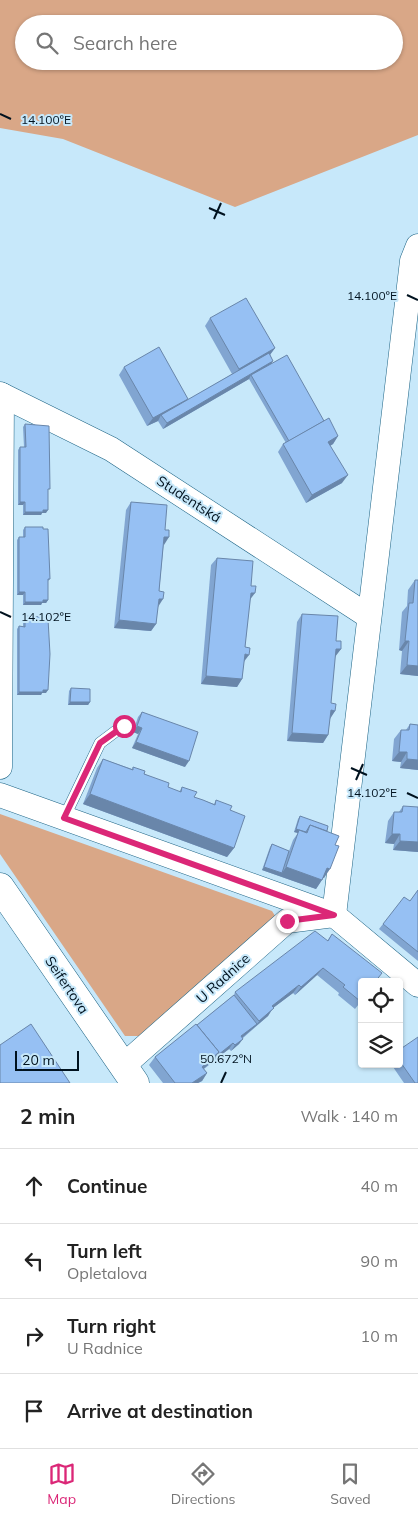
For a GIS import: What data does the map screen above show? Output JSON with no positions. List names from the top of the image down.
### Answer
{
  "streets": {
    "street": ["Studentská", "U Radnice", "Seifertova"]
  },
  "crossings": [
    ["U Radnice", "Seifertova"]
  ],
  "scale_bar": "20 m",
  "page": {
    "search": "Search here",
    "scale": "20 m",
    "heading": ["2 min", "Walk · 140 m"],
    "list": [
      ["Continue", "40 m"],
      ["Turn left", "Opletalova", "90 m"],
      ["Turn right", "U Radnice", "10 m"],
      "Arrive at destination"
    ],
    "nav": ["Map", "Directions", "Saved"]
  },
  "coordinates": ["14.100°E", "14.102°E", "50.672°N"]
}
